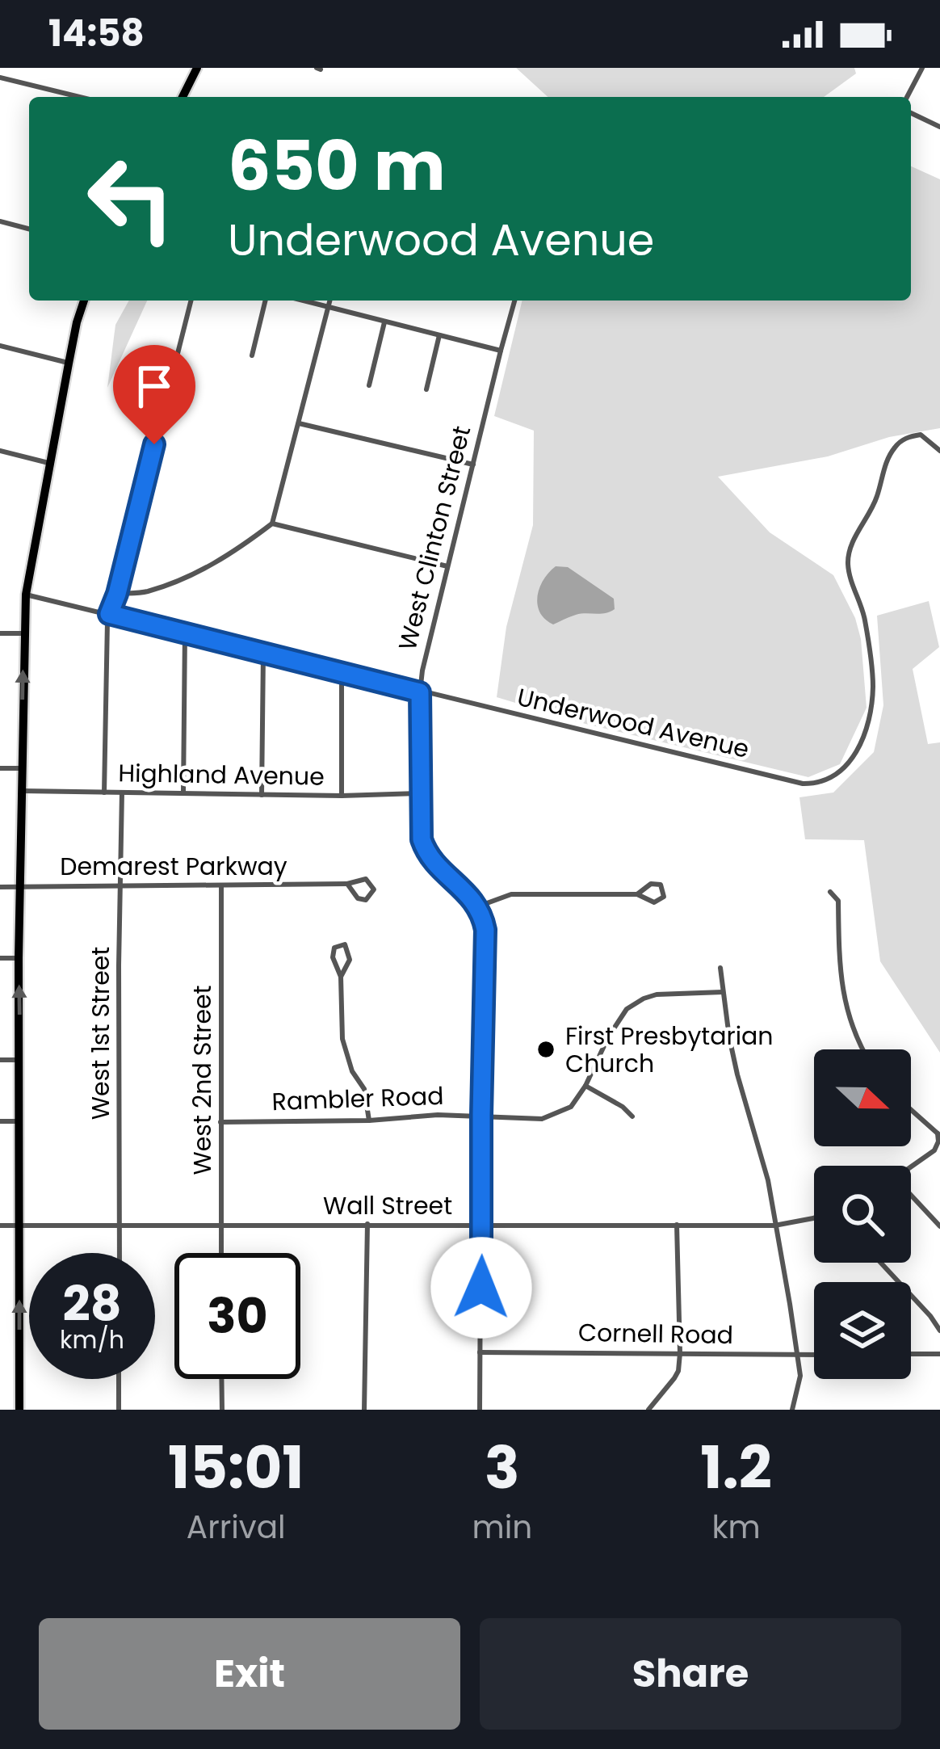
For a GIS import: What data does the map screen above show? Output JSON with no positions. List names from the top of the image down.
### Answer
{
  "streets": {
    "street": [
      "West Clinton Street",
      "Underwood Avenue",
      "Highland Avenue",
      "Demarest Parkway",
      "West 1st Street",
      "West 2nd Street",
      "Rambler Road",
      "Wall Street",
      "Cornell Road"
    ]
  },
  "crossings": [
    ["West Clinton Street", "Underwood Avenue"],
    ["West Clinton Street", "Highland Avenue"],
    ["Highland Avenue", "West 1st Street"],
    ["Demarest Parkway", "West 1st Street"],
    ["Demarest Parkway", "West 2nd Street"],
    ["West 1st Street", "Wall Street"],
    ["West 2nd Street", "Rambler Road"],
    ["West 2nd Street", "Wall Street"]
  ],
  "places": ["First Presbytarian Church"],
  "north": "right",
  "page": {
    "status": "14:58",
    "turn": ["650 m", "Underwood Avenue"],
    "speed": "28 km/h",
    "limit": "30",
    "eta": [
      "15:01",
      "Arrival",
      "3",
      "min",
      "1.2",
      "km"
    ],
    "buttons": ["Exit", "Share"]
  }
}
